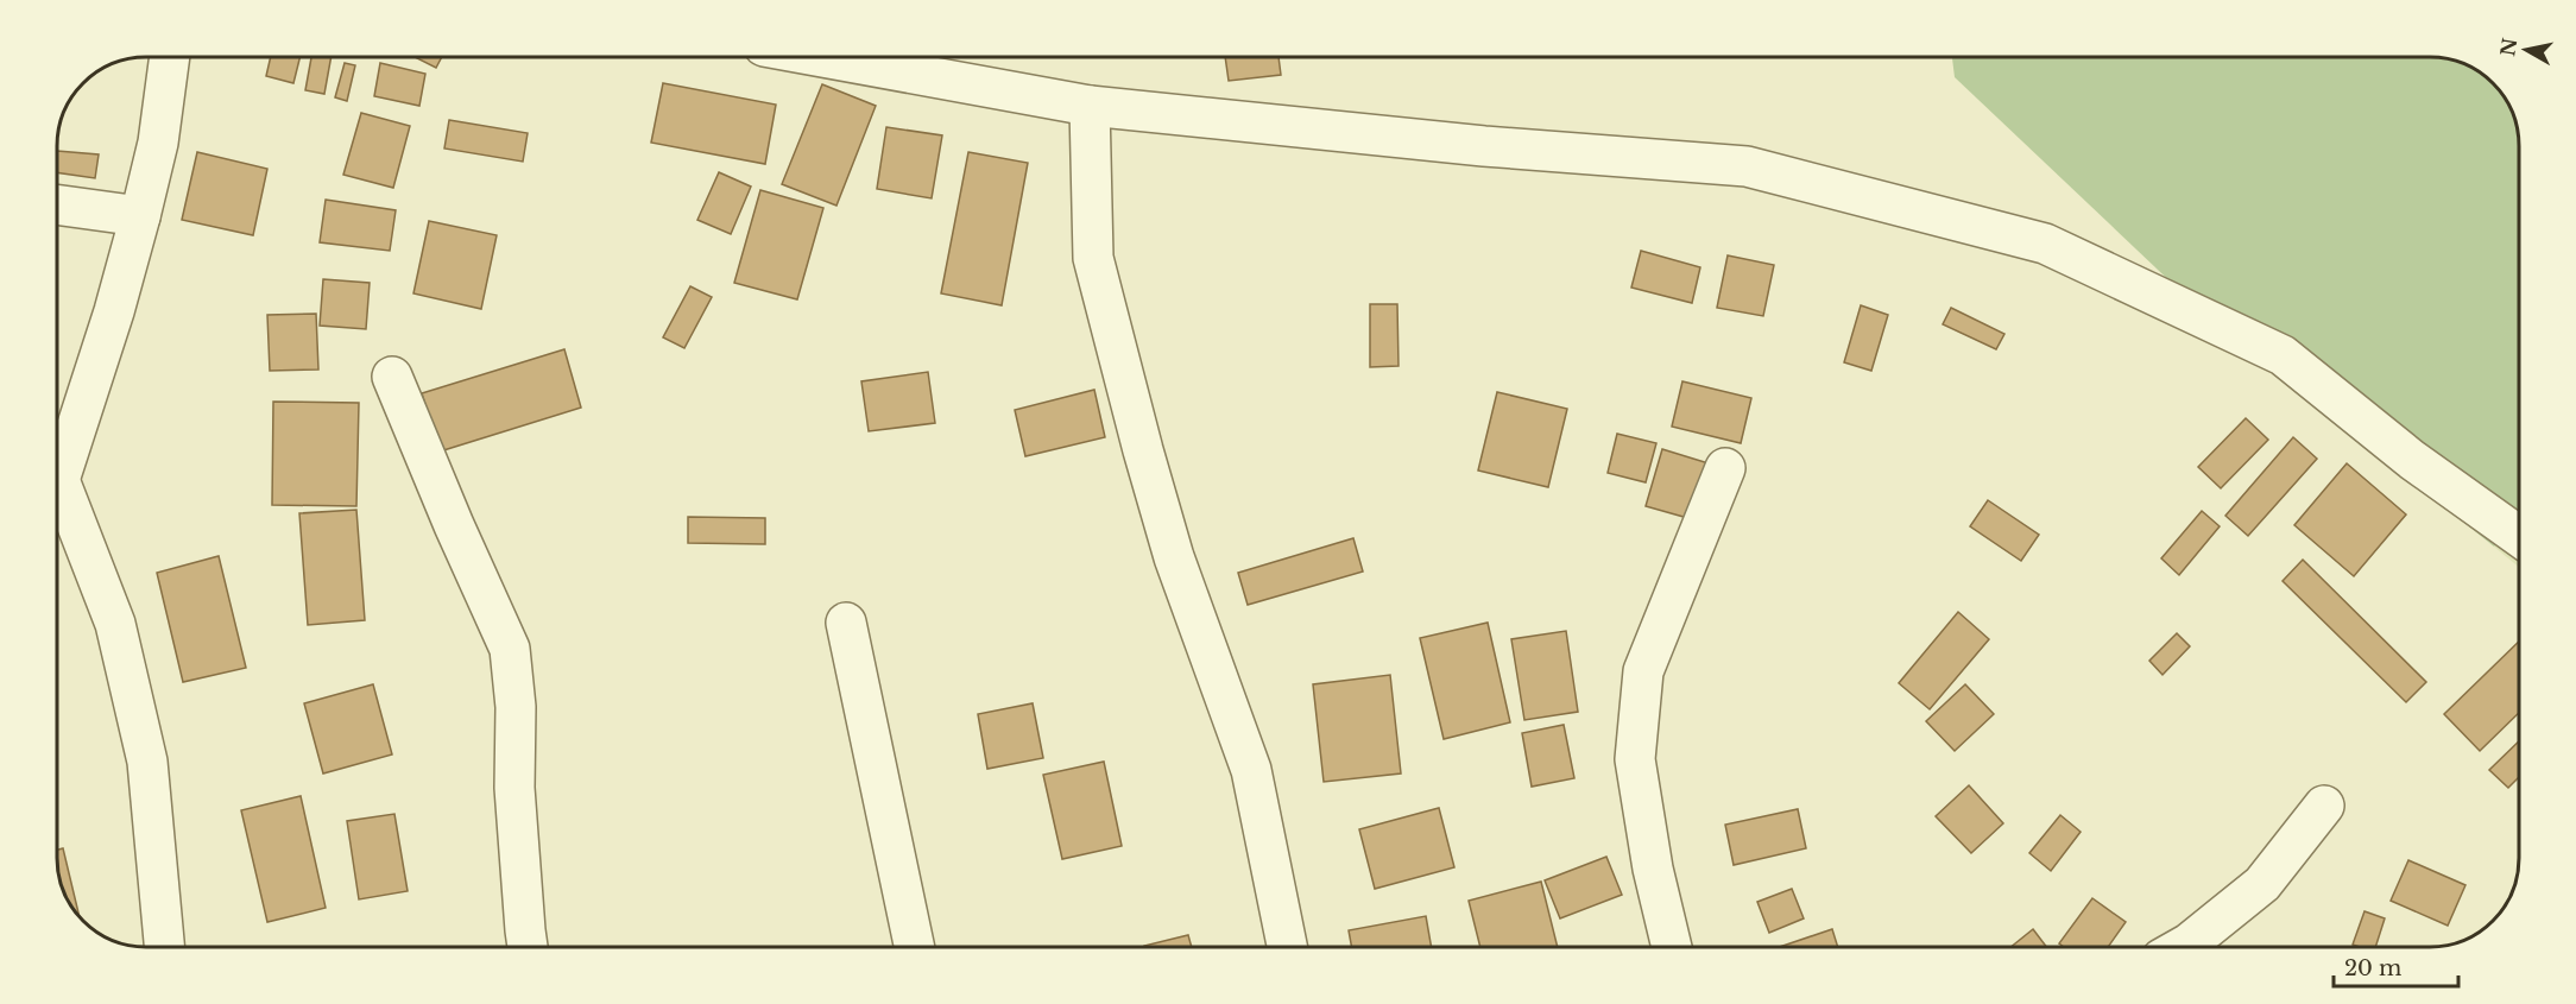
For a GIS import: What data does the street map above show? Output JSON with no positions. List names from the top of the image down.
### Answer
{
  "scale_bar": "20 m",
  "north": "left"
}
